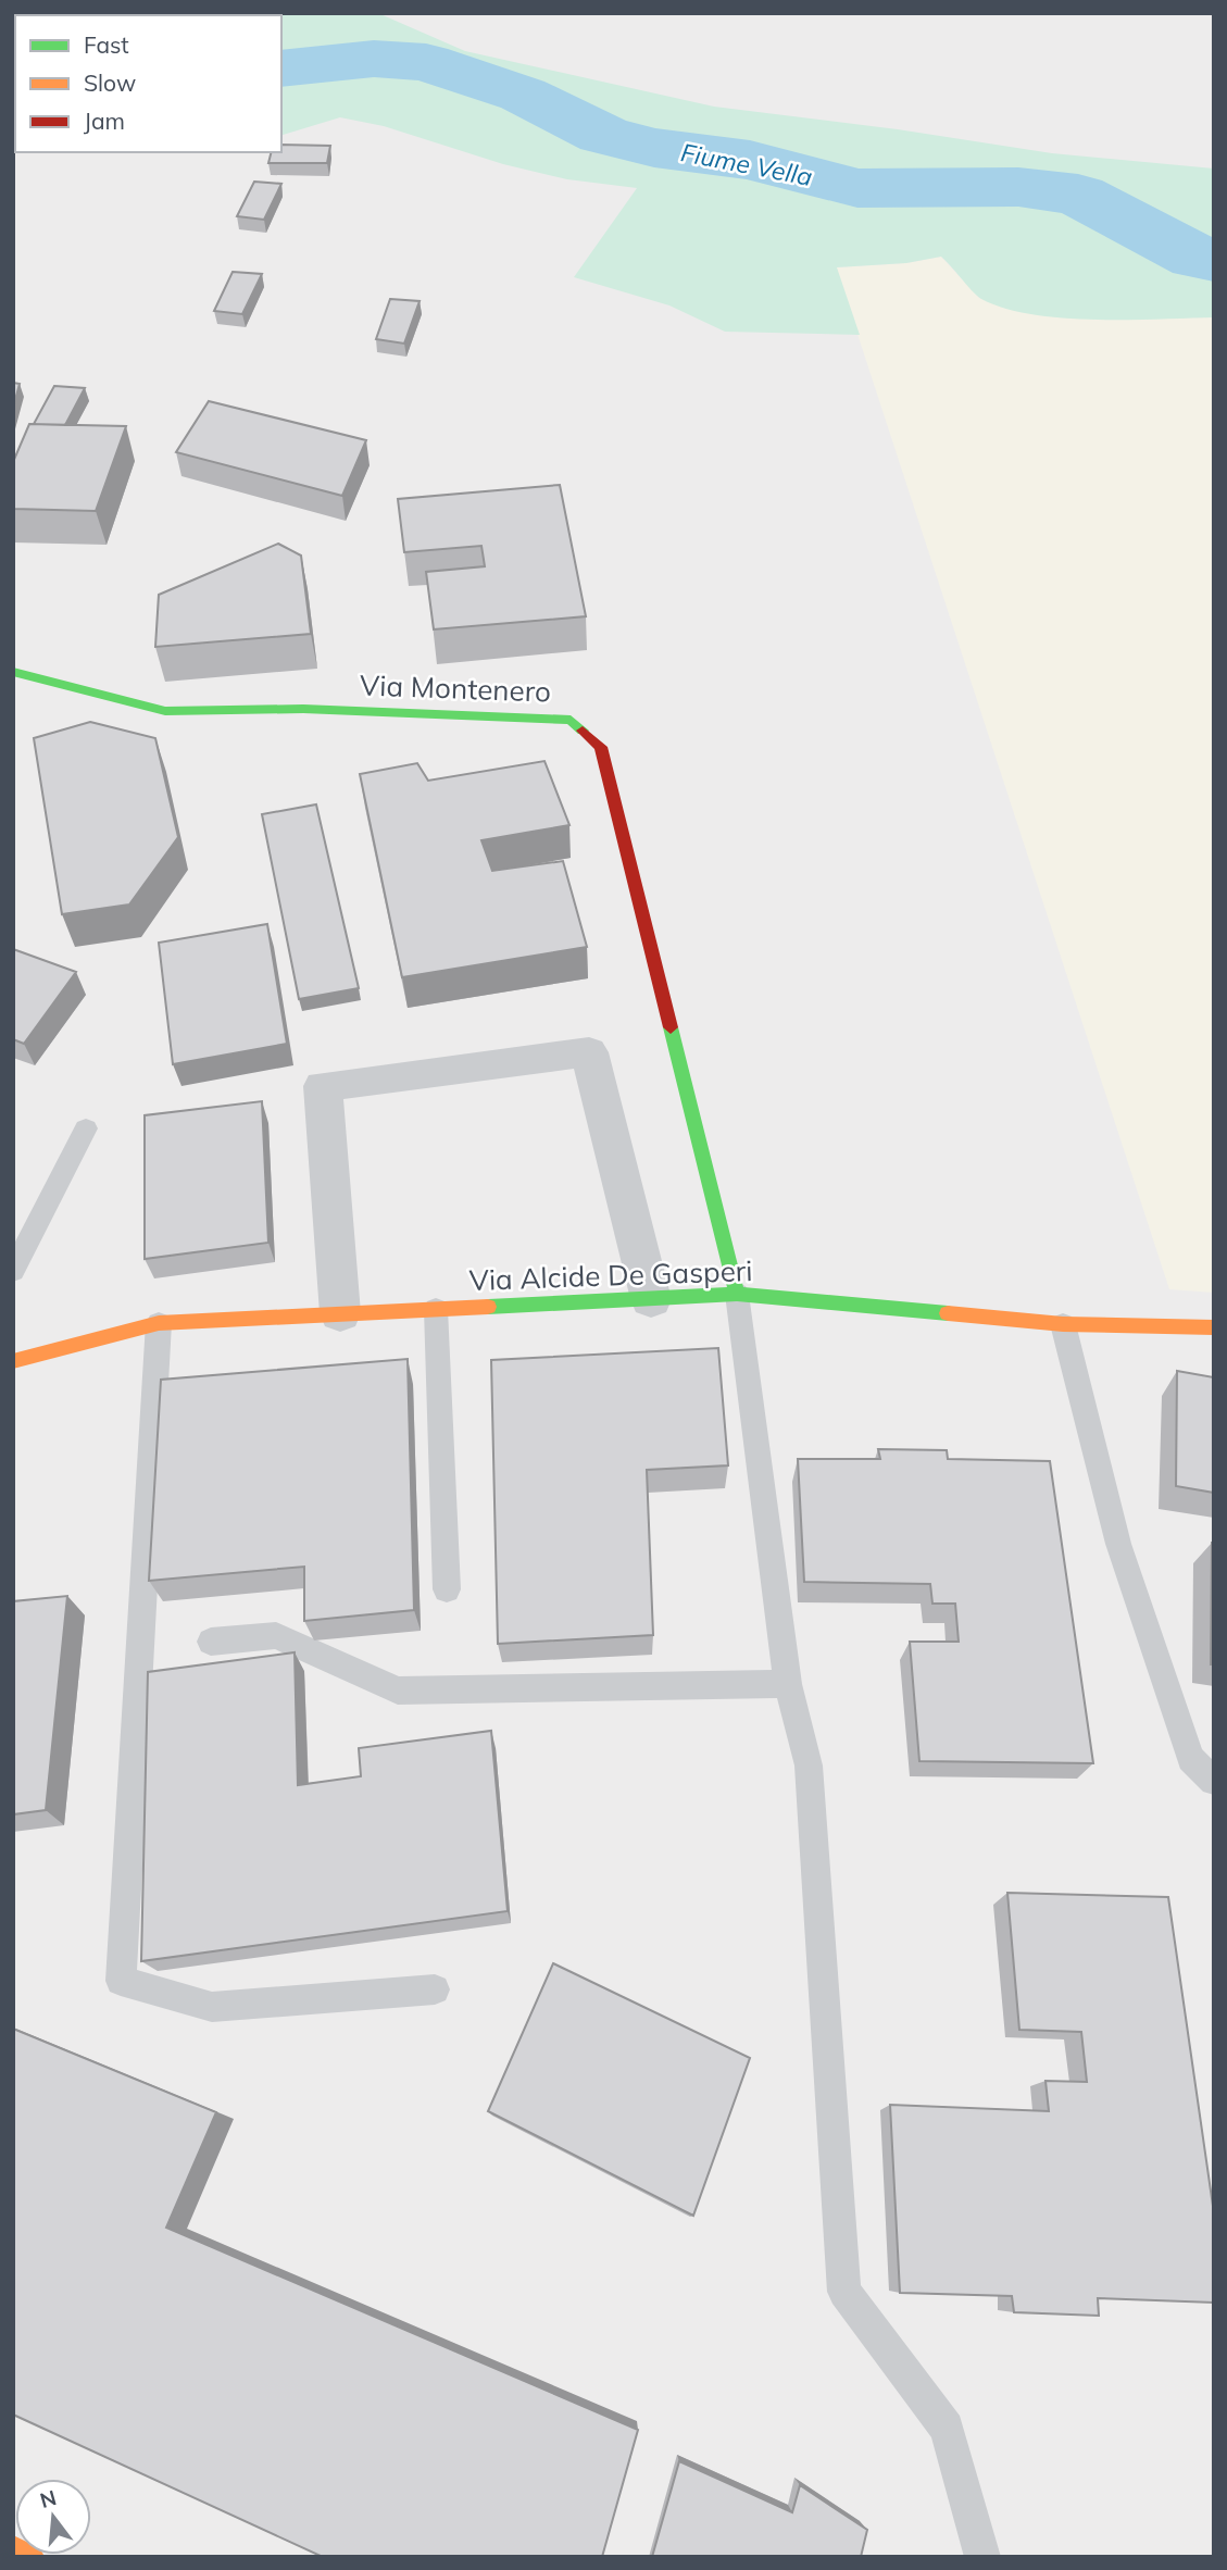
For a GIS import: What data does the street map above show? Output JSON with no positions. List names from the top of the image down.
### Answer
{
  "streets": {
    "street": ["Via Montenero", "Via Alcide De Gasperi"]
  },
  "crossings": [
    ["Via Montenero", "Via Alcide De Gasperi"]
  ],
  "water": ["Fiume Vella"],
  "legend": ["Fast", "Slow", "Jam"],
  "north": "top"
}
